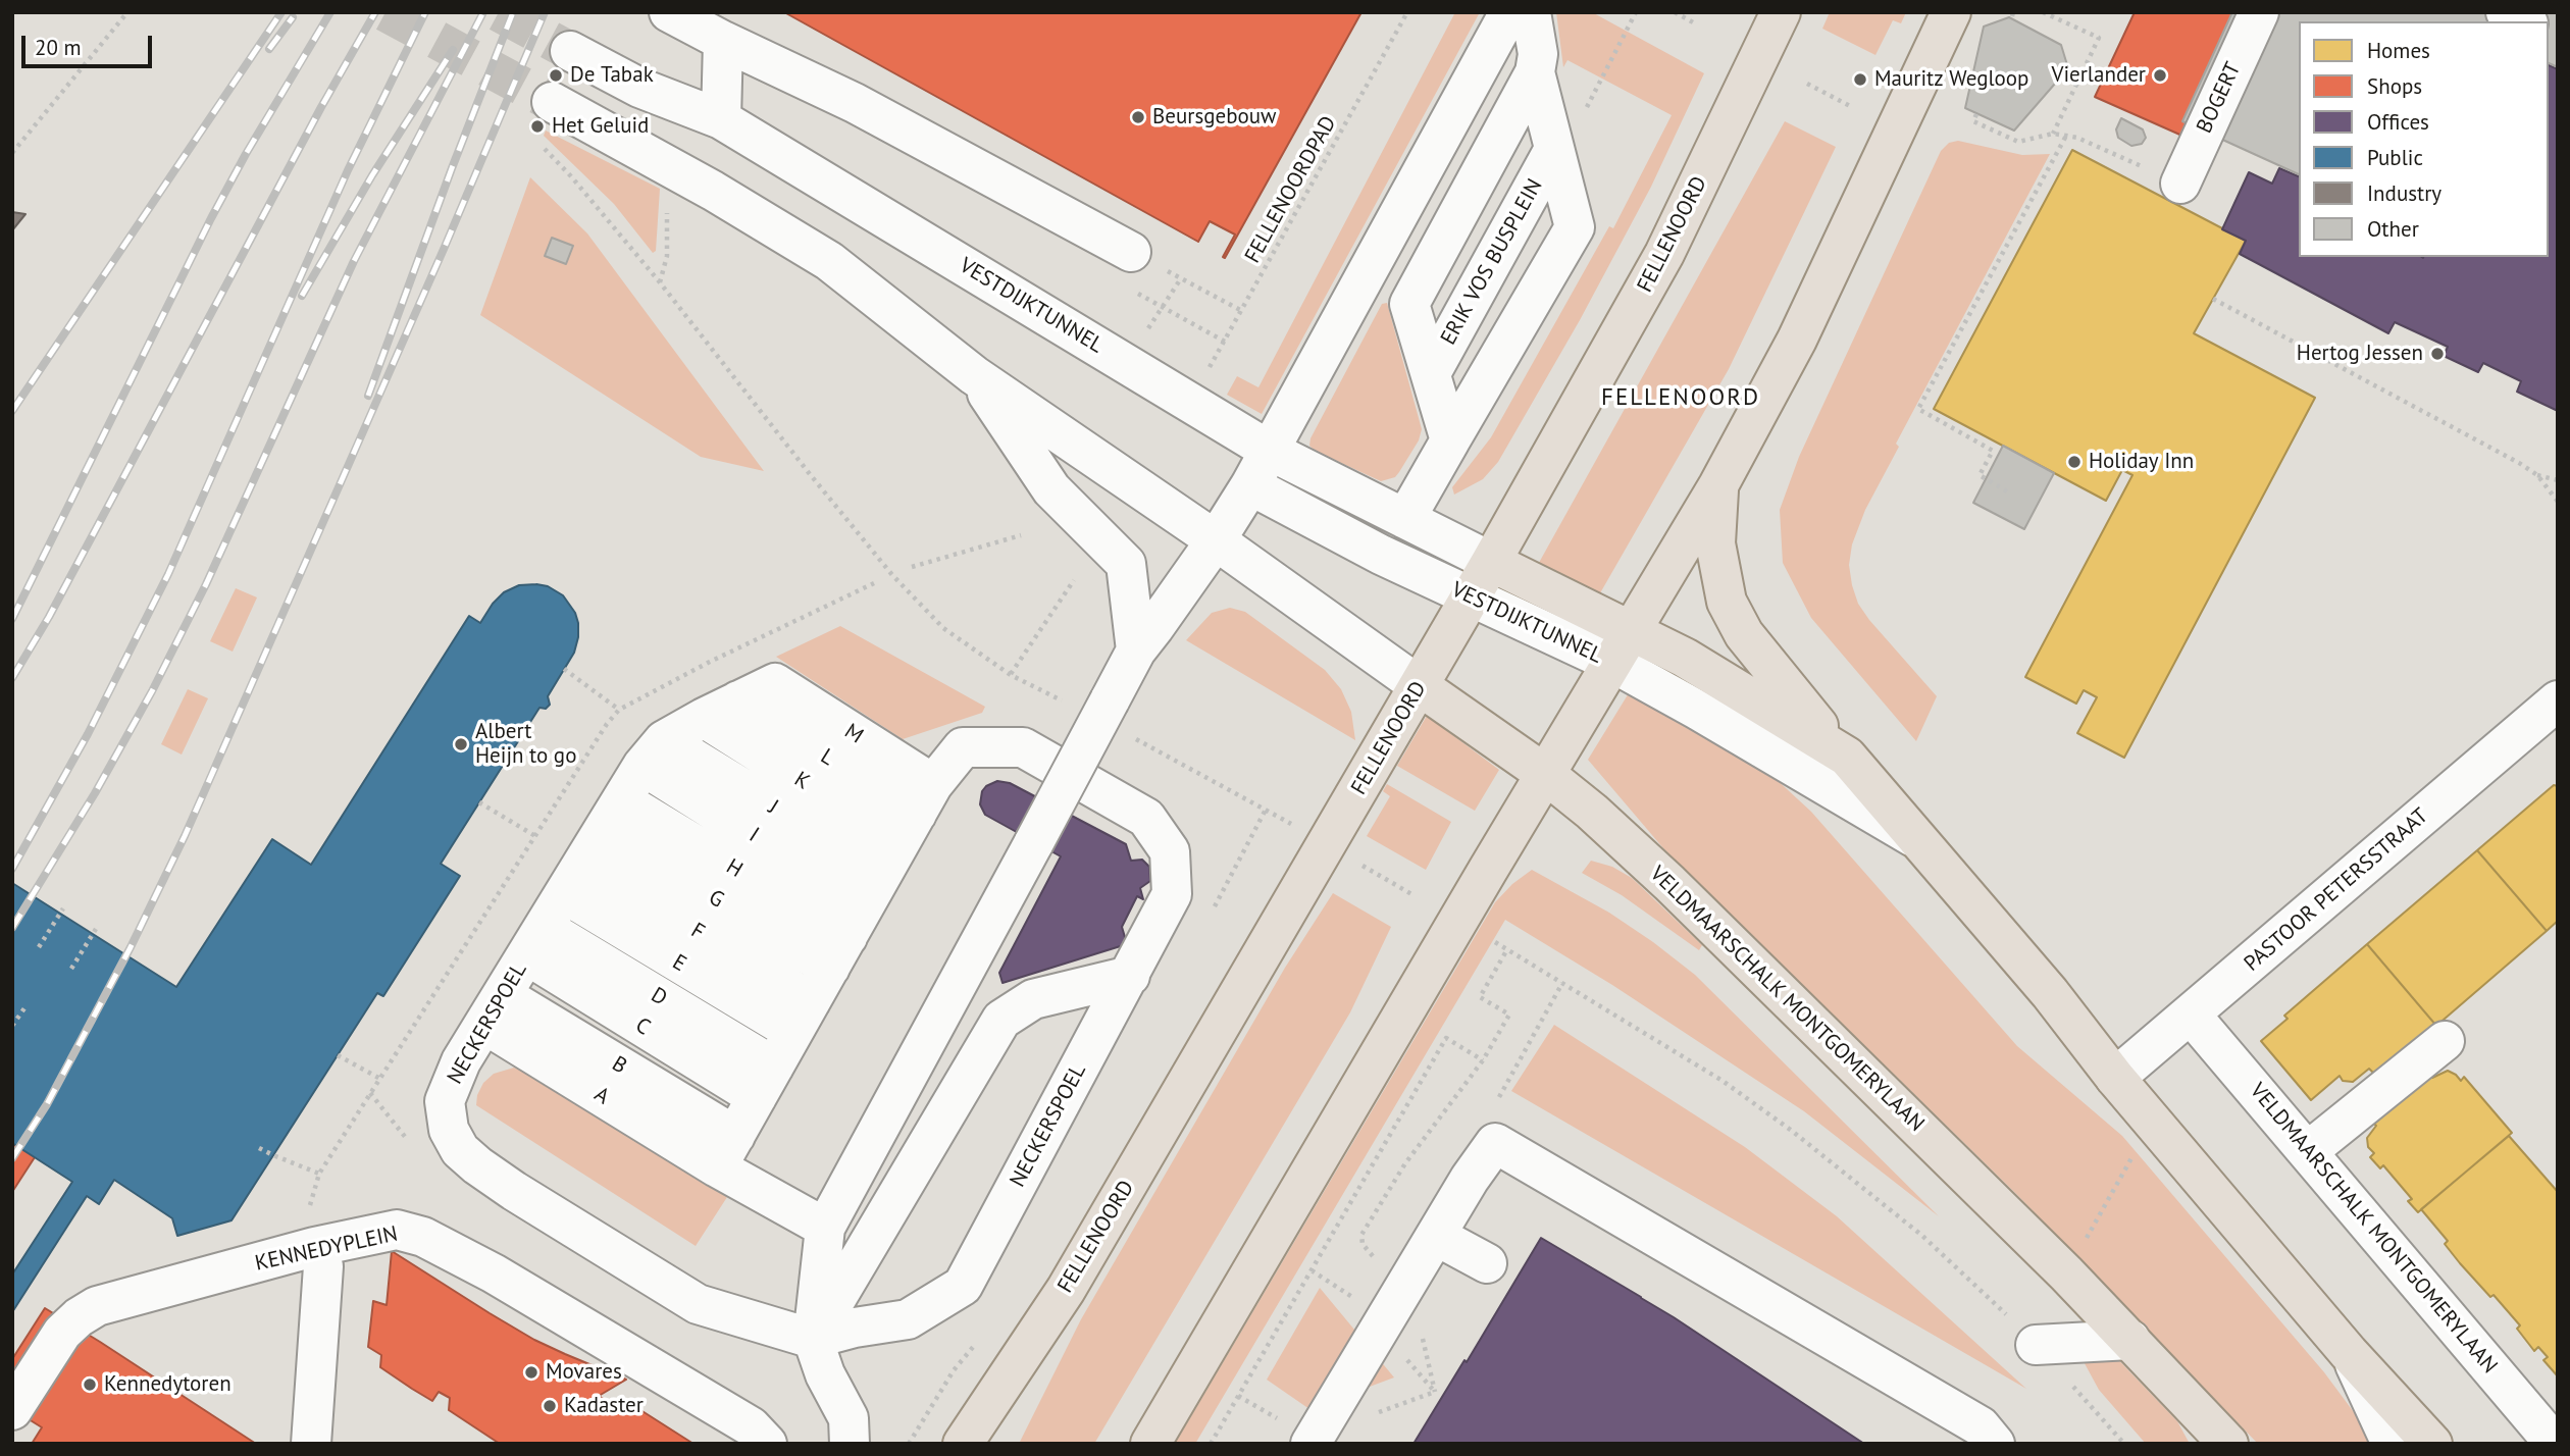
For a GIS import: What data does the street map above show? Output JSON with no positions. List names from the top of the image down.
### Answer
{
  "streets": {
    "main road": ["FELLENOORD", "VELDMAARSCHALK MONTGOMERYLAAN"],
    "street": [
      "BOGERT",
      "ERIK VOS BUSPLEIN",
      "VESTDIJKTUNNEL",
      "M",
      "L",
      "K",
      "I",
      "PASTOOR PETERSSTRAAT",
      "G",
      "F",
      "D",
      "NECKERSPOEL",
      "A",
      "KENNEDYPLEIN"
    ],
    "path": ["FELLENOORDPAD"]
  },
  "crossings": [
    ["FELLENOORD", "VESTDIJKTUNNEL"],
    ["FELLENOORD", "VELDMAARSCHALK MONTGOMERYLAAN"],
    ["M", "L"],
    ["M", "K"],
    ["M", "I"],
    ["M", "G"],
    ["M", "F"],
    ["M", "NECKERSPOEL"],
    ["L", "K"],
    ["L", "I"],
    ["L", "G"],
    ["L", "F"],
    ["L", "NECKERSPOEL"],
    ["K", "I"],
    ["K", "G"],
    ["K", "F"],
    ["K", "NECKERSPOEL"],
    ["I", "G"],
    ["I", "F"],
    ["I", "NECKERSPOEL"],
    ["PASTOOR PETERSSTRAAT", "VELDMAARSCHALK MONTGOMERYLAAN"],
    ["G", "F"],
    ["G", "NECKERSPOEL"],
    ["F", "NECKERSPOEL"],
    ["D", "NECKERSPOEL"],
    ["NECKERSPOEL", "A"]
  ],
  "districts": ["FELLENOORD"],
  "places": [
    "De Tabak",
    "Vierlander",
    "Mauritz Wegloop",
    "Beursgebouw",
    "Het Geluid",
    "Hertog Jessen",
    "Holiday Inn",
    "Albert Heijn to go",
    "Movares",
    "Kennedytoren",
    "Kadaster"
  ],
  "legend": [
    "Homes",
    "Shops",
    "Offices",
    "Public",
    "Industry",
    "Other"
  ],
  "scale_bar": "20 m"
}
